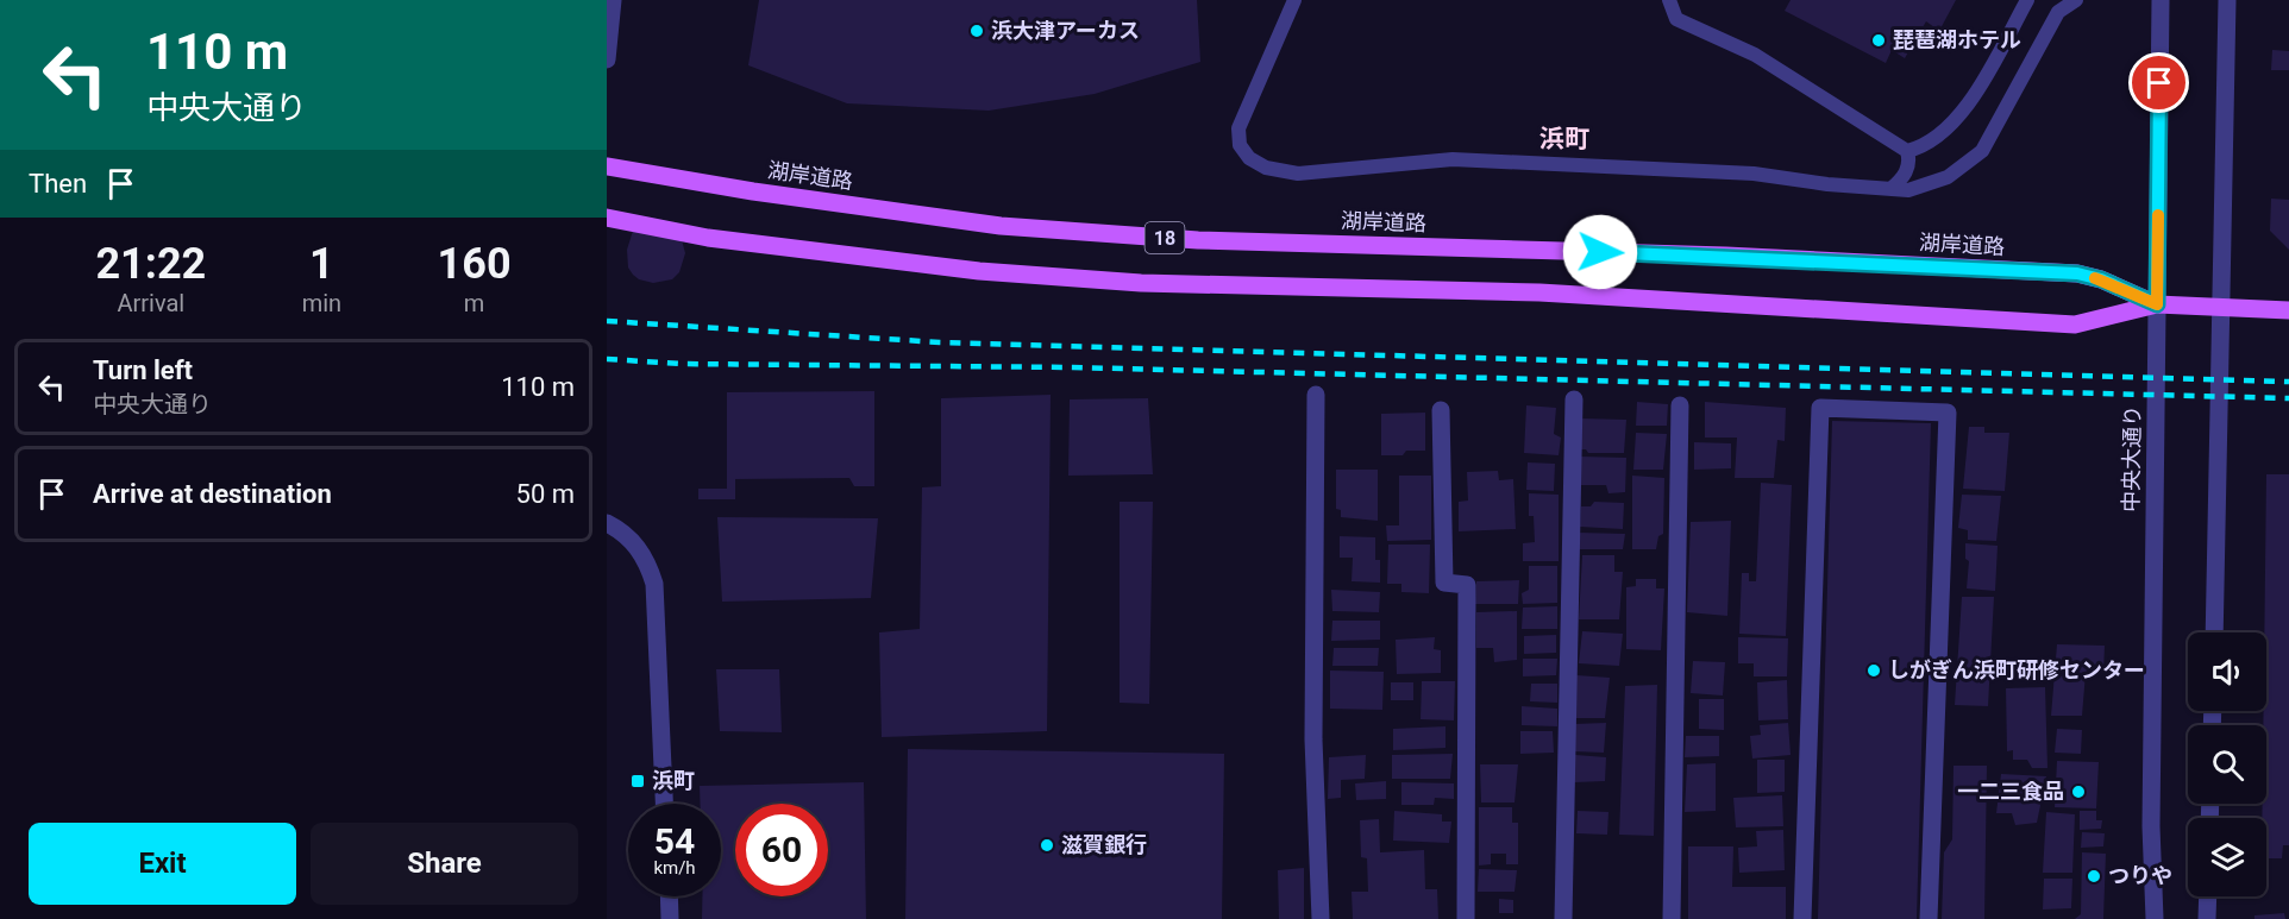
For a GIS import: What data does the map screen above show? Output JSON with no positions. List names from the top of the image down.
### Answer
{
  "streets": {
    "main road": ["湖岸道路", "18"],
    "street": ["中央大通り"]
  },
  "crossings": [
    ["湖岸道路", "中央大通り"]
  ],
  "districts": ["浜町"],
  "places": {
    "other": [
      "浜大津アーカス",
      "琵琶湖ホテル",
      "しがぎん浜町研修センター",
      "一二三食品",
      "滋賀銀行",
      "つりや"
    ],
    "transit": ["浜町"]
  },
  "page": {
    "turn": ["110 m", "中央大通り"],
    "then": "Then",
    "eta": [
      "21:22",
      "Arrival",
      "1",
      "min",
      "160",
      "m"
    ],
    "list": [
      {
        "name": "Turn left",
        "note": "中央大通り",
        "value": "110 m"
      },
      {
        "name": "Arrive at destination",
        "value": "50 m"
      }
    ],
    "speed": "54 km/h",
    "limit": "60",
    "buttons": ["Exit", "Share"]
  }
}
